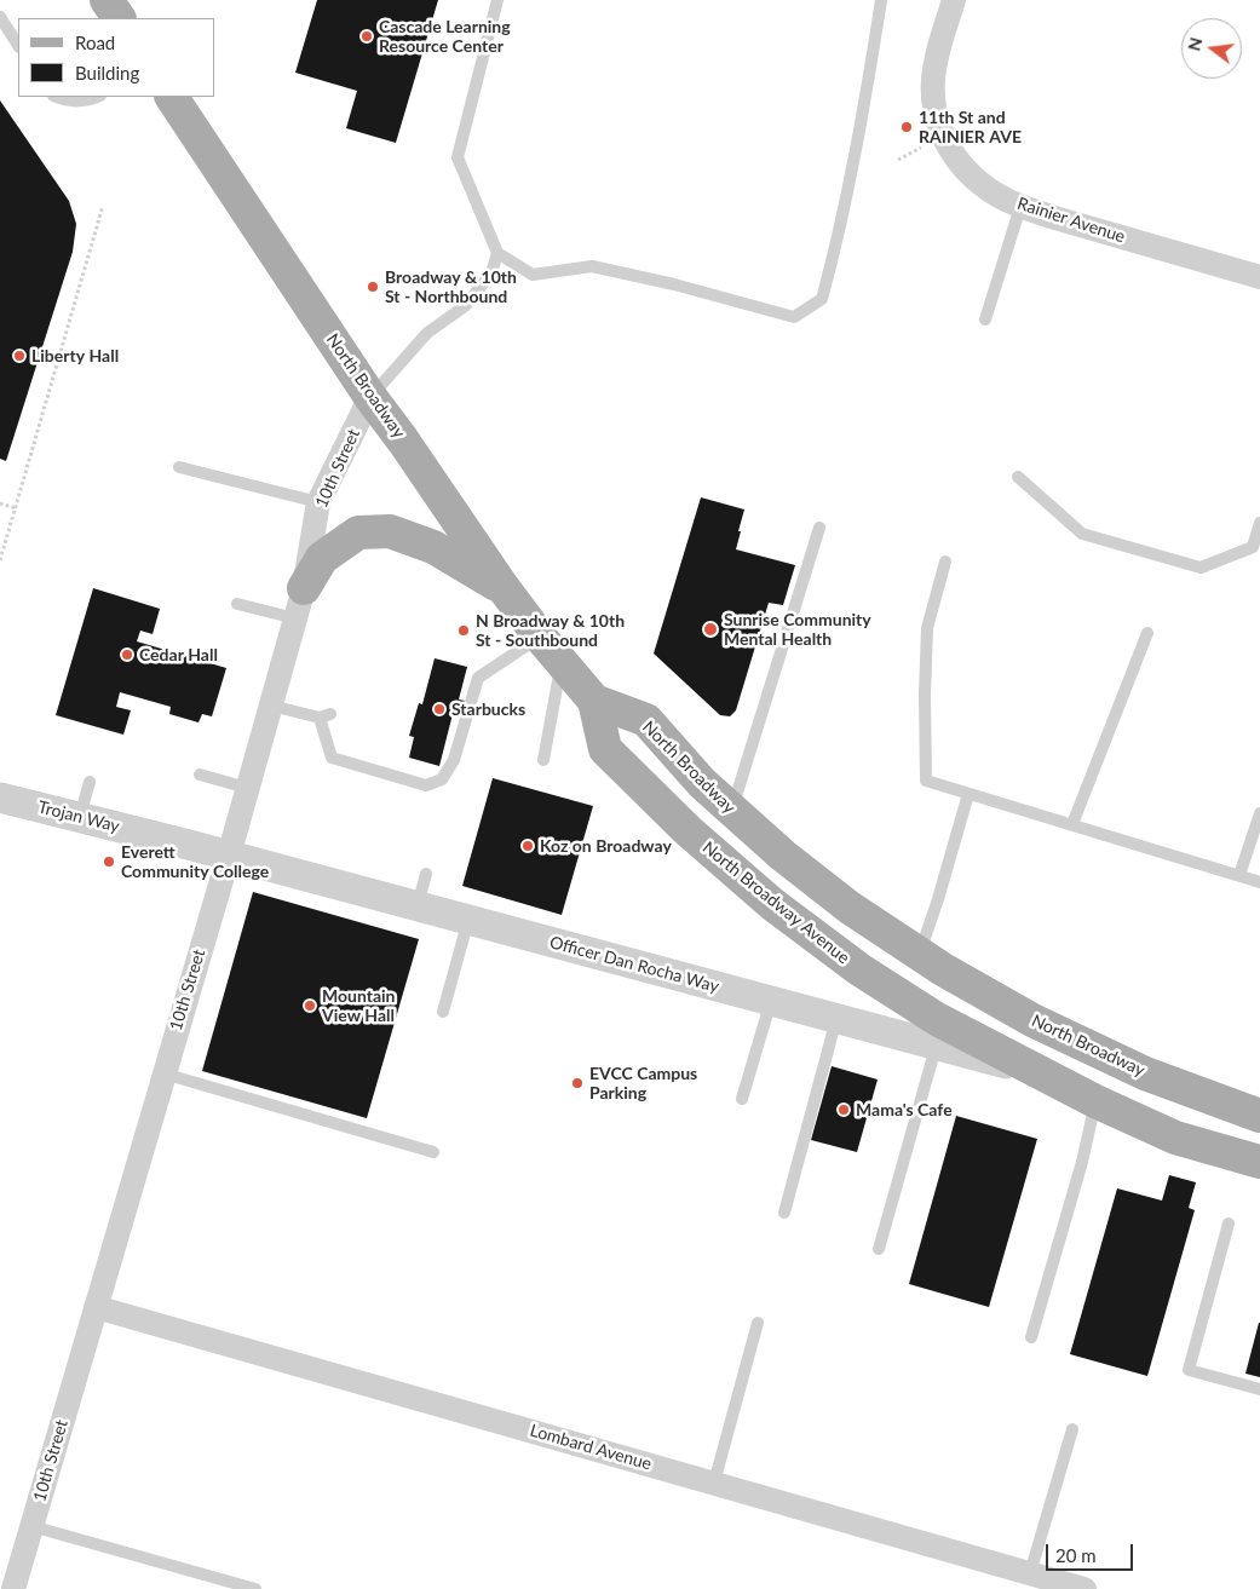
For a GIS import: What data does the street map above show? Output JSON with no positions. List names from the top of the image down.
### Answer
{
  "streets": {
    "main road": ["North Broadway", "North Broadway Avenue"],
    "street": [
      "Rainier Avenue",
      "10th Street",
      "Trojan Way",
      "Officer Dan Rocha Way",
      "Lombard Avenue"
    ]
  },
  "crossings": [
    ["North Broadway", "10th Street"],
    ["North Broadway", "North Broadway Avenue"],
    ["10th Street", "Trojan Way"],
    ["10th Street", "Officer Dan Rocha Way"],
    ["10th Street", "Lombard Avenue"],
    ["Trojan Way", "Officer Dan Rocha Way"],
    ["North Broadway Avenue", "Officer Dan Rocha Way"]
  ],
  "places": [
    "Cascade Learning Resource Center",
    "11th St and RAINIER AVE",
    "Broadway & 10th St - Northbound",
    "Liberty Hall",
    "Sunrise Community Mental Health",
    "N Broadway & 10th St - Southbound",
    "Cedar Hall",
    "Starbucks",
    "Koz on Broadway",
    "Everett Community College",
    "Mountain View Hall",
    "EVCC Campus Parking",
    "Mama's Cafe"
  ],
  "legend": ["Road", "Building"],
  "scale_bar": "20 m",
  "north": "left"
}
